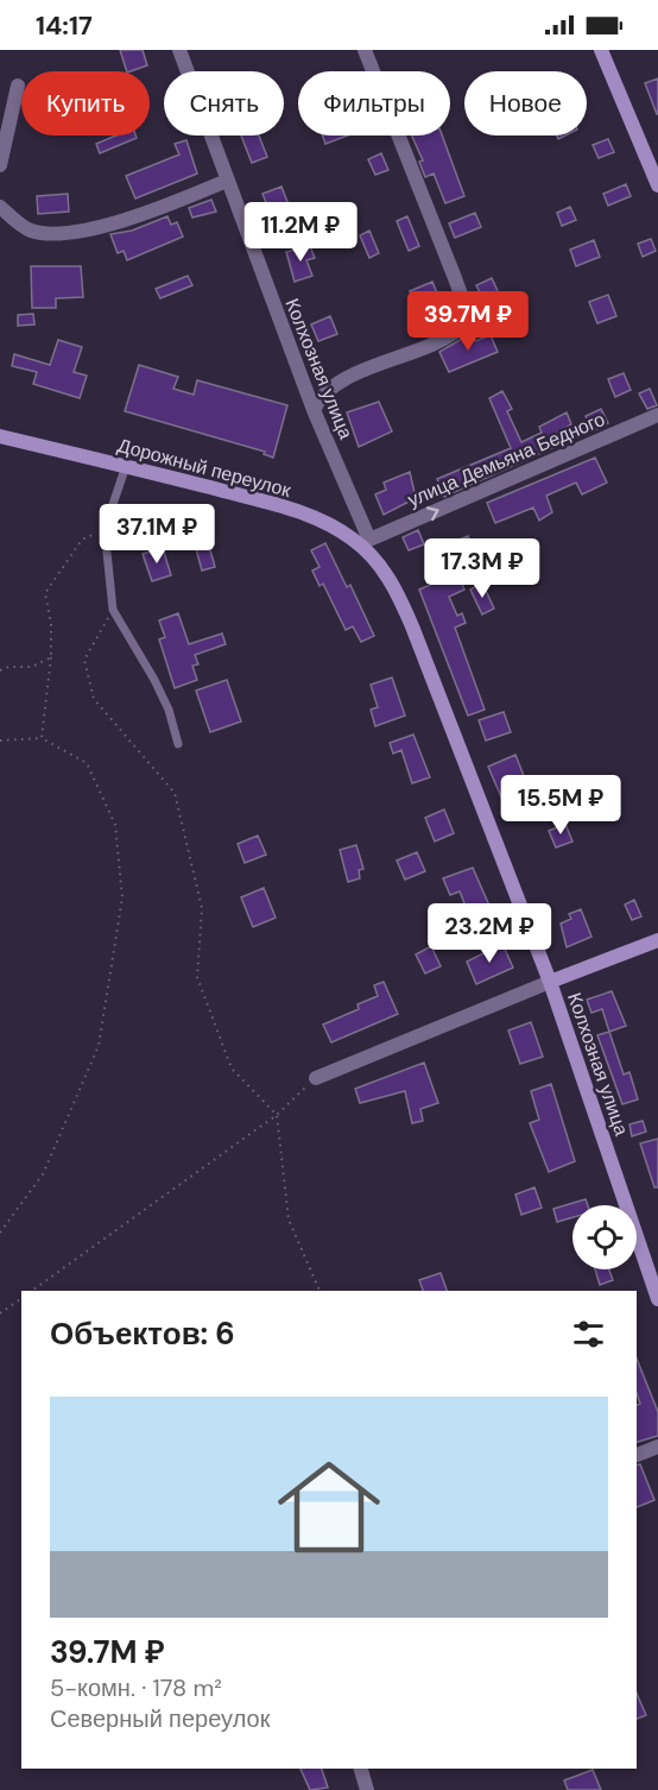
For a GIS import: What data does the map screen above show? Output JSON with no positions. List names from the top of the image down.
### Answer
{
  "streets": {
    "main road": ["Колхозная улица", "Дорожный переулок"],
    "street": ["улица Демьяна Бедного"]
  },
  "crossings": [
    ["Колхозная улица", "улица Демьяна Бедного"],
    ["Колхозная улица", "Дорожный переулок"],
    ["улица Демьяна Бедного", "Дорожный переулок"]
  ],
  "one_way": ["улица Демьяна Бедного"],
  "page": {
    "status": "14:17",
    "chip": [
      "Купить",
      "Снять",
      "Фильтры",
      "Новое"
    ],
    "price": [
      "11.2M ₽",
      "39.7M ₽",
      "37.1M ₽",
      "17.3M ₽",
      "15.5M ₽",
      "23.2M ₽"
    ],
    "heading": "Объектов: 6",
    "list": [
      {
        "name": "39.7M ₽",
        "note": "5-комн. · 178 m² · Северный переулок"
      }
    ]
  }
}
